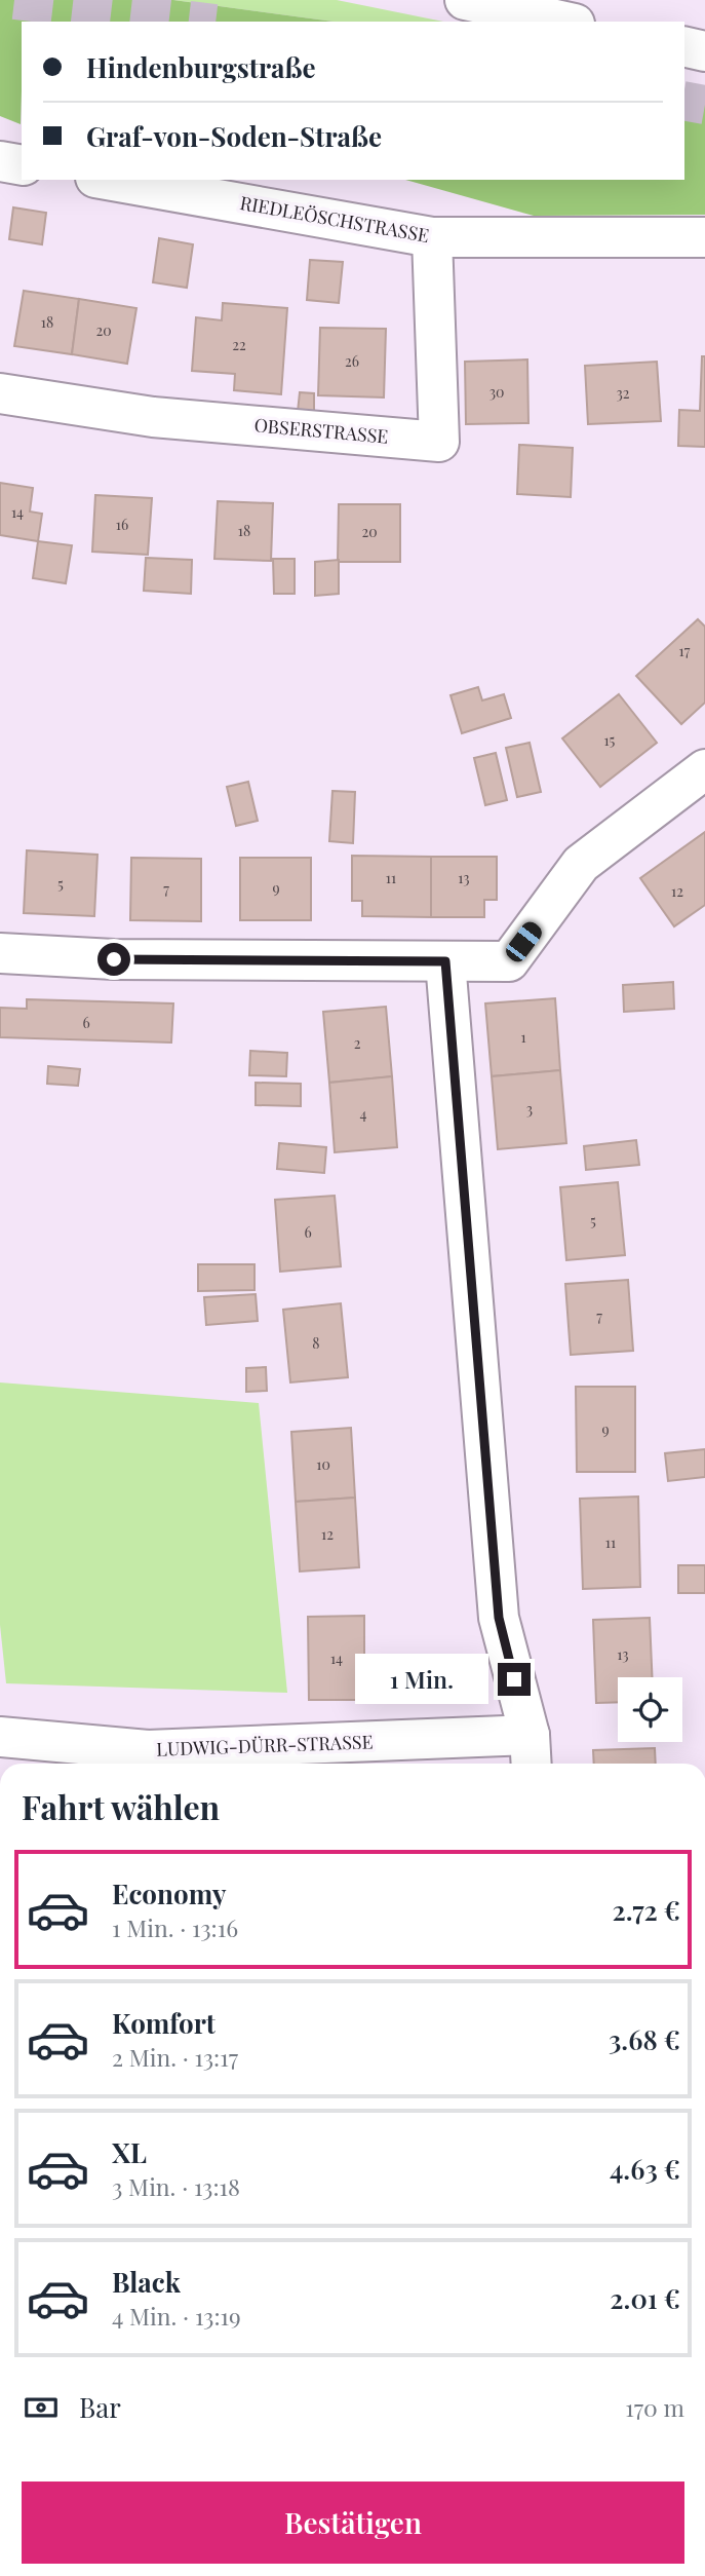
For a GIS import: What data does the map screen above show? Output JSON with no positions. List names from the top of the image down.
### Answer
{
  "streets": {
    "street": ["RIEDLEÖSCHSTRASSE", "OBSERSTRASSE", "LUDWIG-DÜRR-STRASSE"]
  },
  "crossings": [
    ["RIEDLEÖSCHSTRASSE", "OBSERSTRASSE"]
  ],
  "house_numbers": [
    "18",
    "20",
    "22",
    "26",
    "30",
    "32",
    "14",
    "16",
    "18",
    "20",
    "17",
    "15",
    "11",
    "13",
    "5",
    "9",
    "7",
    "12",
    "6",
    "1",
    "2",
    "3",
    "4",
    "5",
    "6",
    "7",
    "8",
    "9",
    "10",
    "12",
    "11",
    "13",
    "14"
  ],
  "page": {
    "banner": ["Hindenburgstraße", "Graf-von-Soden-Straße"],
    "bubble": "1 Min.",
    "heading": "Fahrt wählen",
    "list": [
      {
        "name": "Economy",
        "note": "1 Min. · 13:16",
        "value": "2.72 €"
      },
      {
        "name": "Komfort",
        "note": "2 Min. · 13:17",
        "value": "3.68 €"
      },
      {
        "name": "XL",
        "note": "3 Min. · 13:18",
        "value": "4.63 €"
      },
      {
        "name": "Black",
        "note": "4 Min. · 13:19",
        "value": "2.01 €"
      }
    ],
    "pay": ["Bar", "170 m"],
    "buttons": "Bestätigen"
  }
}
